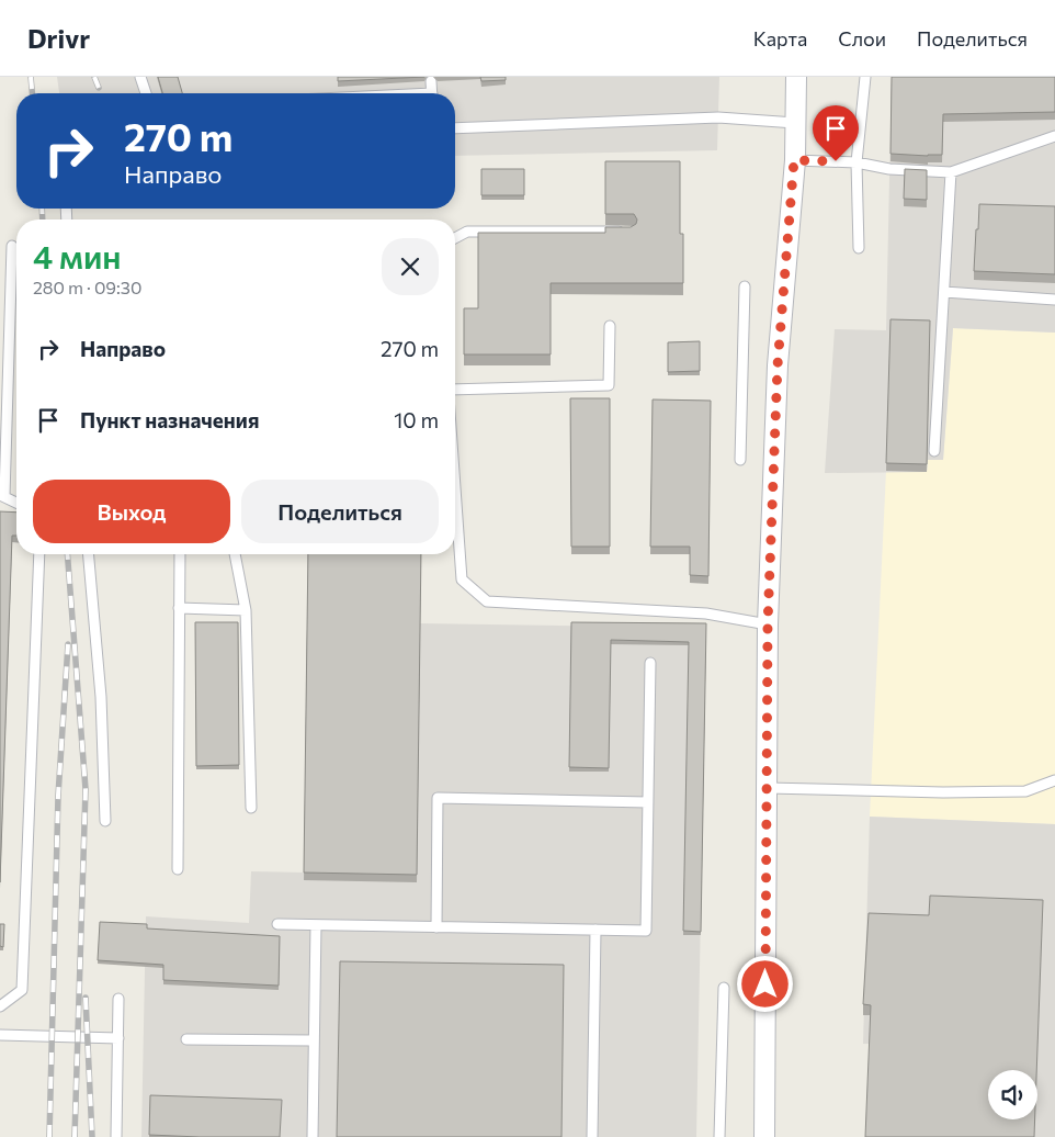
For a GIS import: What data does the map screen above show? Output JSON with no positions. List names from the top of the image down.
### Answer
{
  "page": {
    "header": "Drivr",
    "nav": ["Карта", "Слои", "Поделиться"],
    "turn": ["270 m", "Направо"],
    "heading": ["4 мин", "280 m · 09:30"],
    "list": [
      {
        "name": "Направо",
        "value": "270 m"
      },
      {
        "name": "Пункт назначения",
        "value": "10 m"
      }
    ],
    "buttons": ["Выход", "Поделиться"]
  }
}
